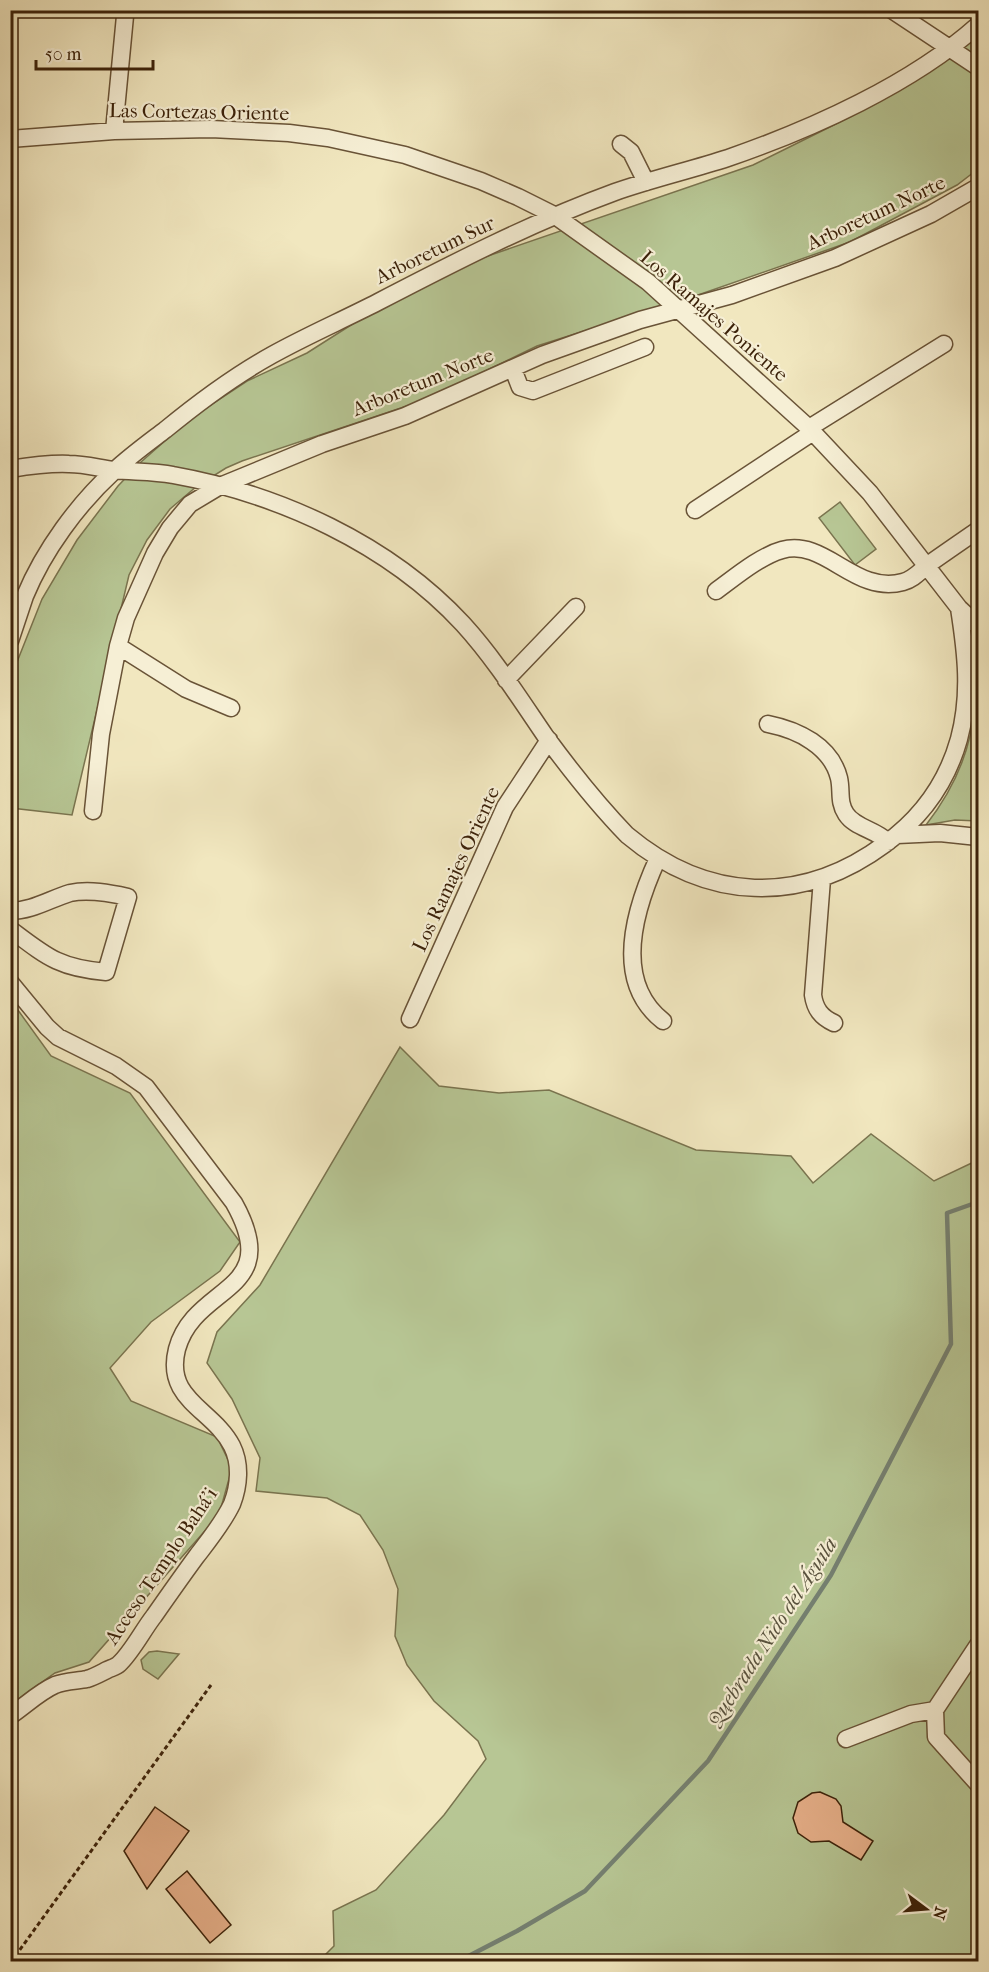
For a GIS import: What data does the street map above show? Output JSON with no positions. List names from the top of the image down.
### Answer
{
  "streets": {
    "street": [
      "Las Cortezas Oriente",
      "Arboretum Norte",
      "Arboretum Sur",
      "Los Ramajes Poniente",
      "Los Ramajes Oriente",
      "Acceso Templo Bahá'i"
    ]
  },
  "crossings": [
    ["Las Cortezas Oriente", "Arboretum Sur"],
    ["Las Cortezas Oriente", "Los Ramajes Poniente"],
    ["Arboretum Norte", "Los Ramajes Poniente"],
    ["Arboretum Sur", "Los Ramajes Poniente"]
  ],
  "water": ["Quebrada Nido del Águila"],
  "scale_bar": "50 m",
  "north": "right"
}
